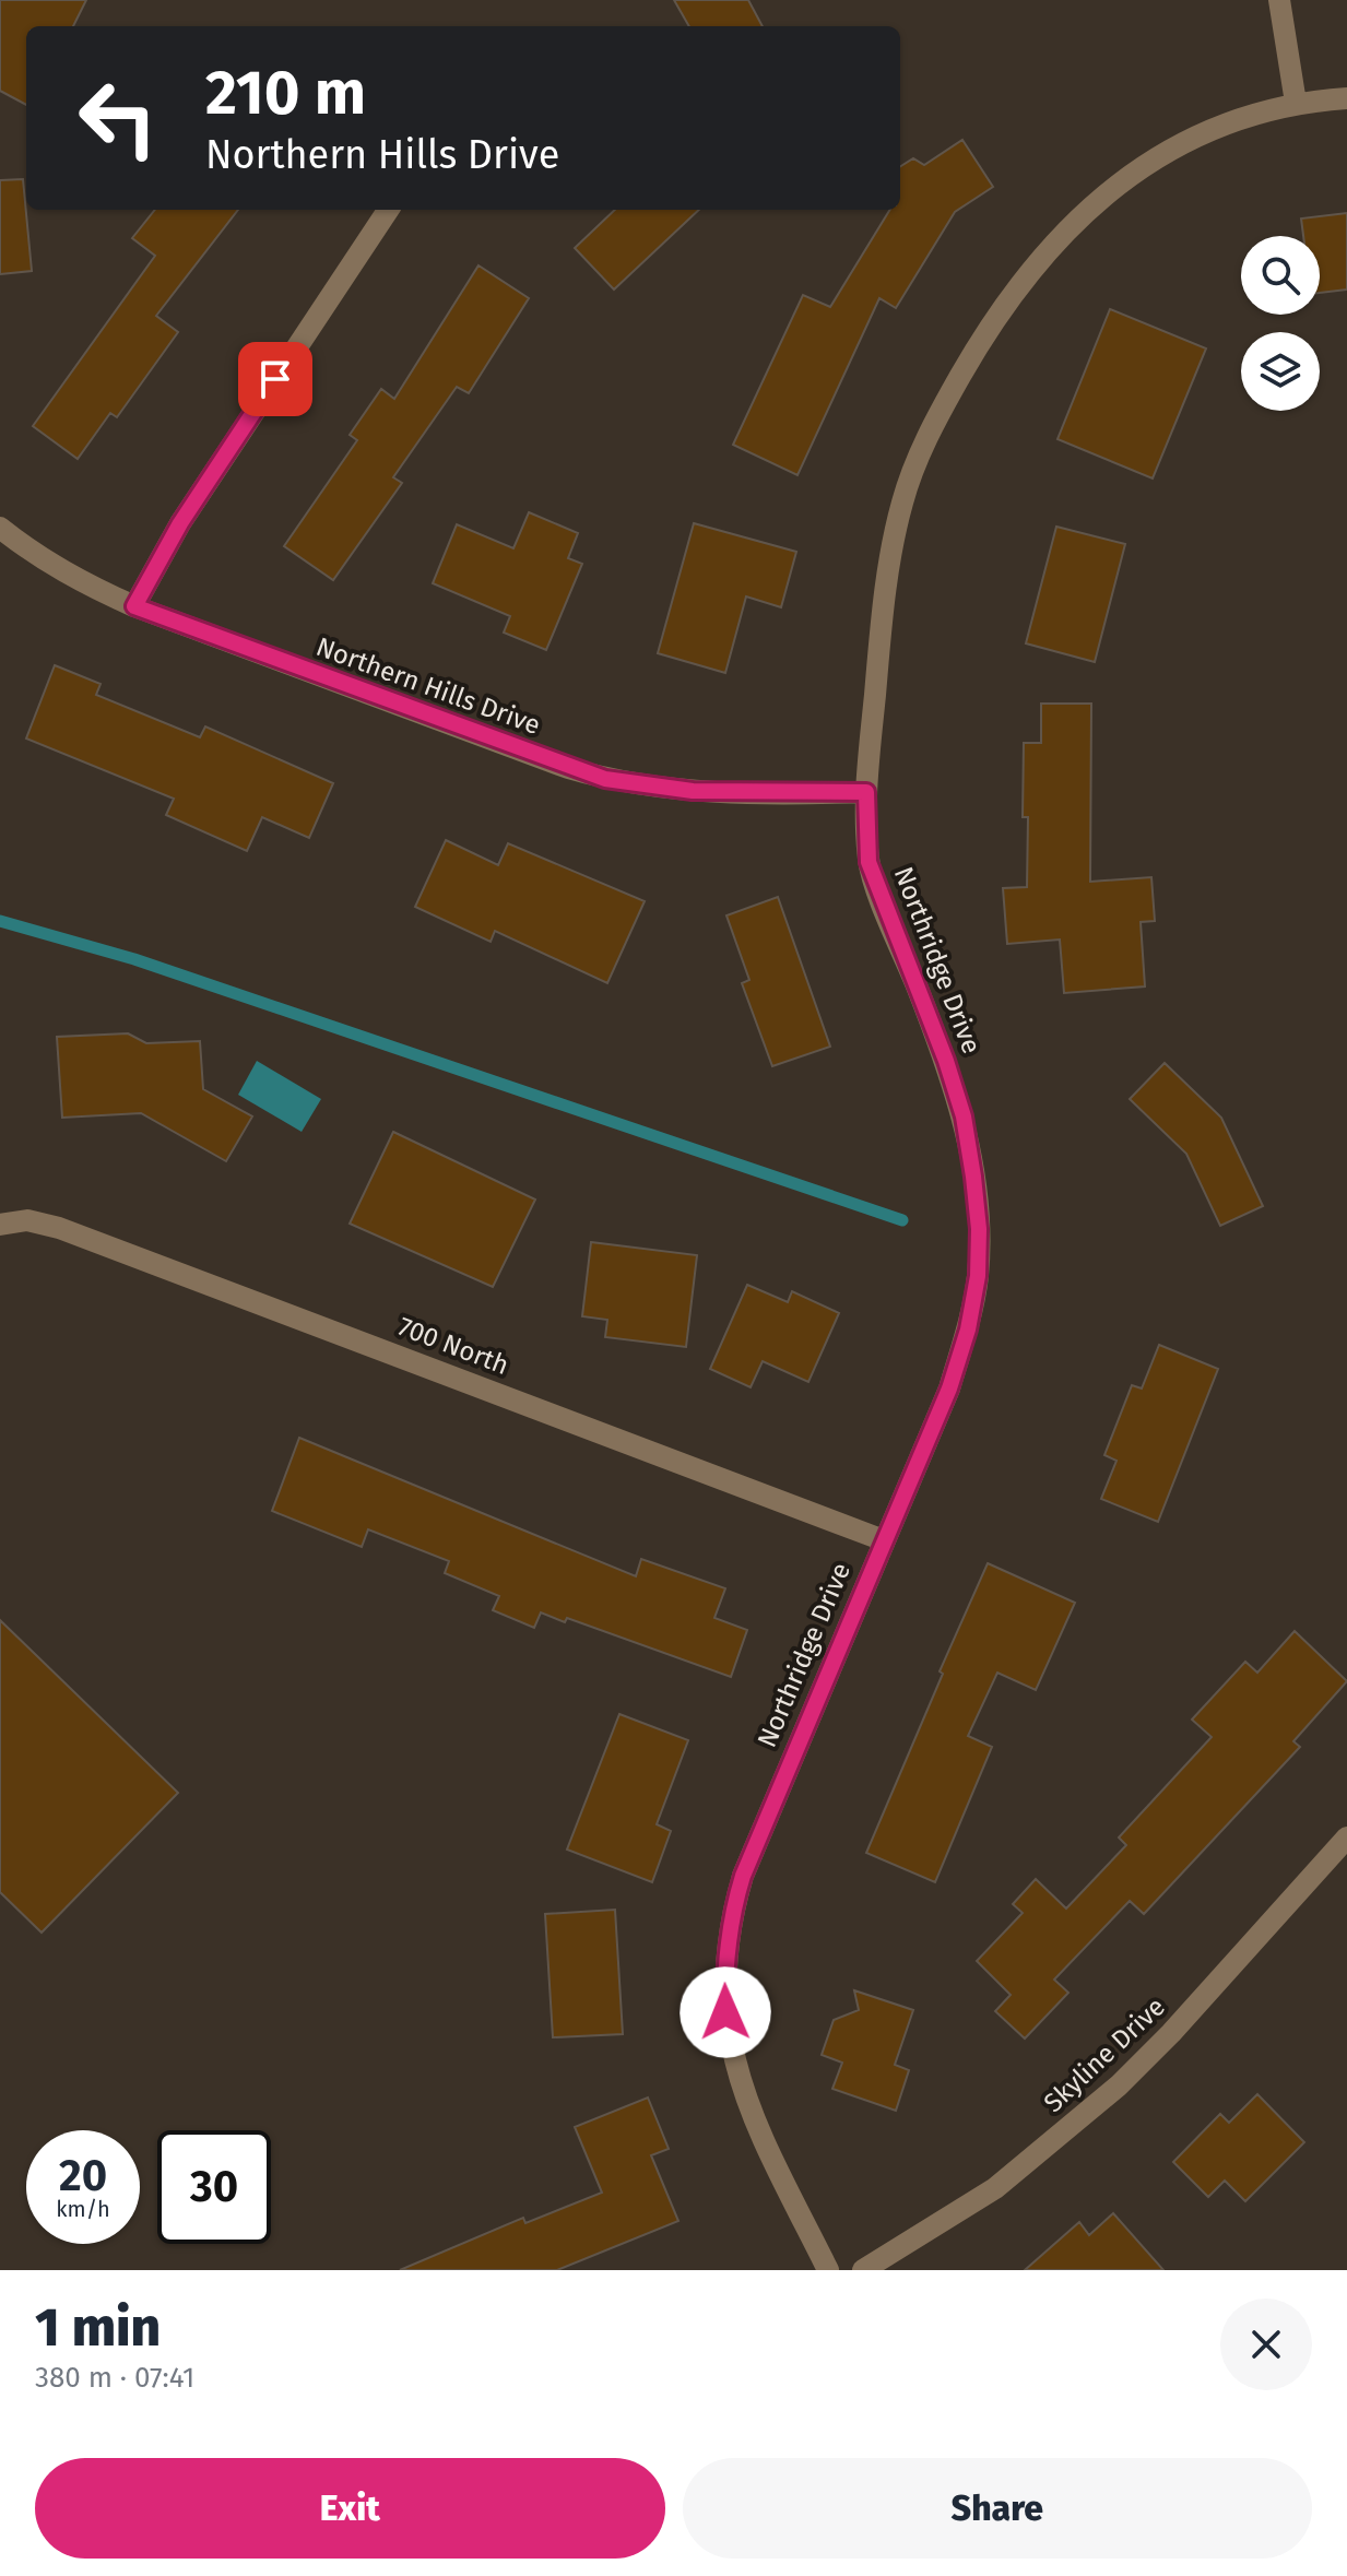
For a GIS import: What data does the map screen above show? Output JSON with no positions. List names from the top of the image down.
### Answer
{
  "streets": {
    "street": [
      "Northern Hills Drive",
      "Northridge Drive",
      "700 North",
      "Skyline Drive"
    ]
  },
  "crossings": [
    ["Northern Hills Drive", "Northridge Drive"],
    ["Northridge Drive", "700 North"]
  ],
  "page": {
    "turn": ["210 m", "Northern Hills Drive"],
    "speed": "20 km/h",
    "limit": "30",
    "heading": ["1 min", "380 m · 07:41"],
    "buttons": ["Exit", "Share"]
  }
}
